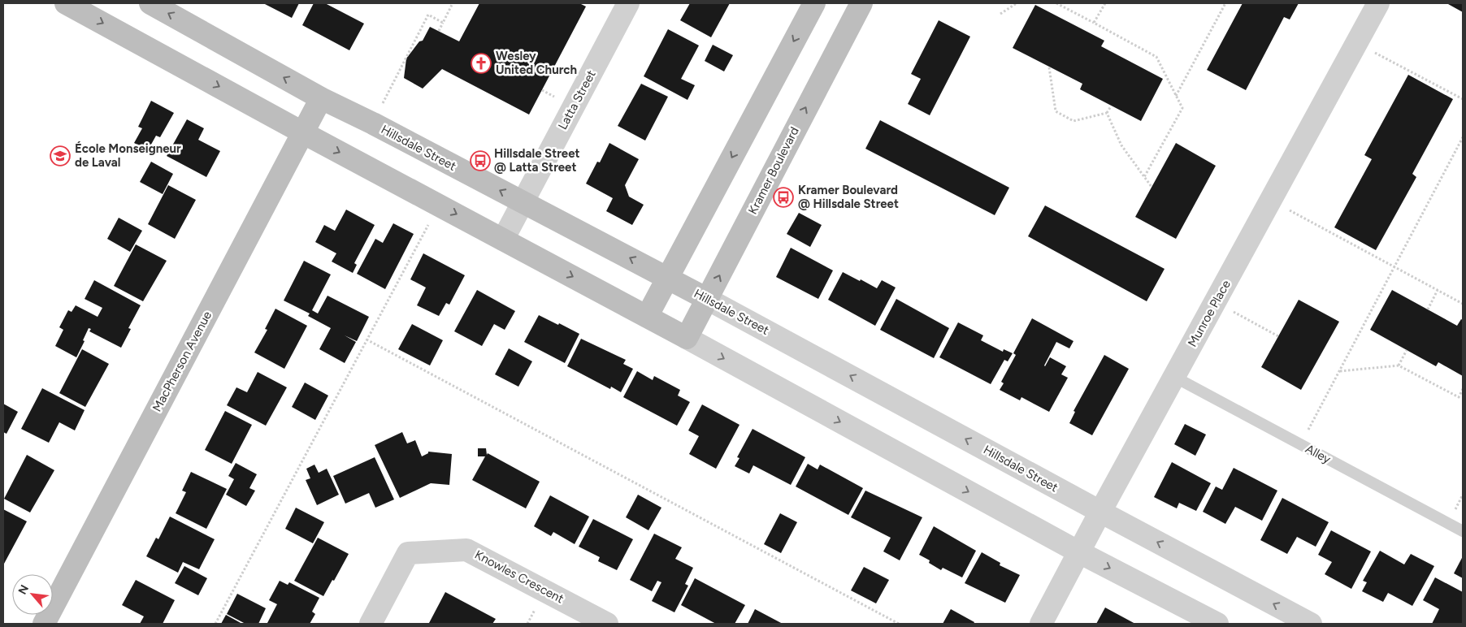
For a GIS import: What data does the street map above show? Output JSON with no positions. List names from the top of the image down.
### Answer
{
  "streets": {
    "street": [
      "Latta Street",
      "Hillsdale Street",
      "Kramer Boulevard",
      "Munroe Place",
      "MacPherson Avenue",
      "Knowles Crescent"
    ],
    "lane": ["Alley"]
  },
  "crossings": [
    ["Latta Street", "Hillsdale Street"],
    ["Hillsdale Street", "Kramer Boulevard"],
    ["Hillsdale Street", "Munroe Place"],
    ["Hillsdale Street", "MacPherson Avenue"],
    ["Munroe Place", "Alley"]
  ],
  "places": {
    "church": ["Wesley United Church"],
    "school or university": ["École Monseigneur de Laval"],
    "bus stop": ["Hillsdale Street @ Latta Street", "Kramer Boulevard @ Hillsdale Street"]
  },
  "north": "top left"
}
